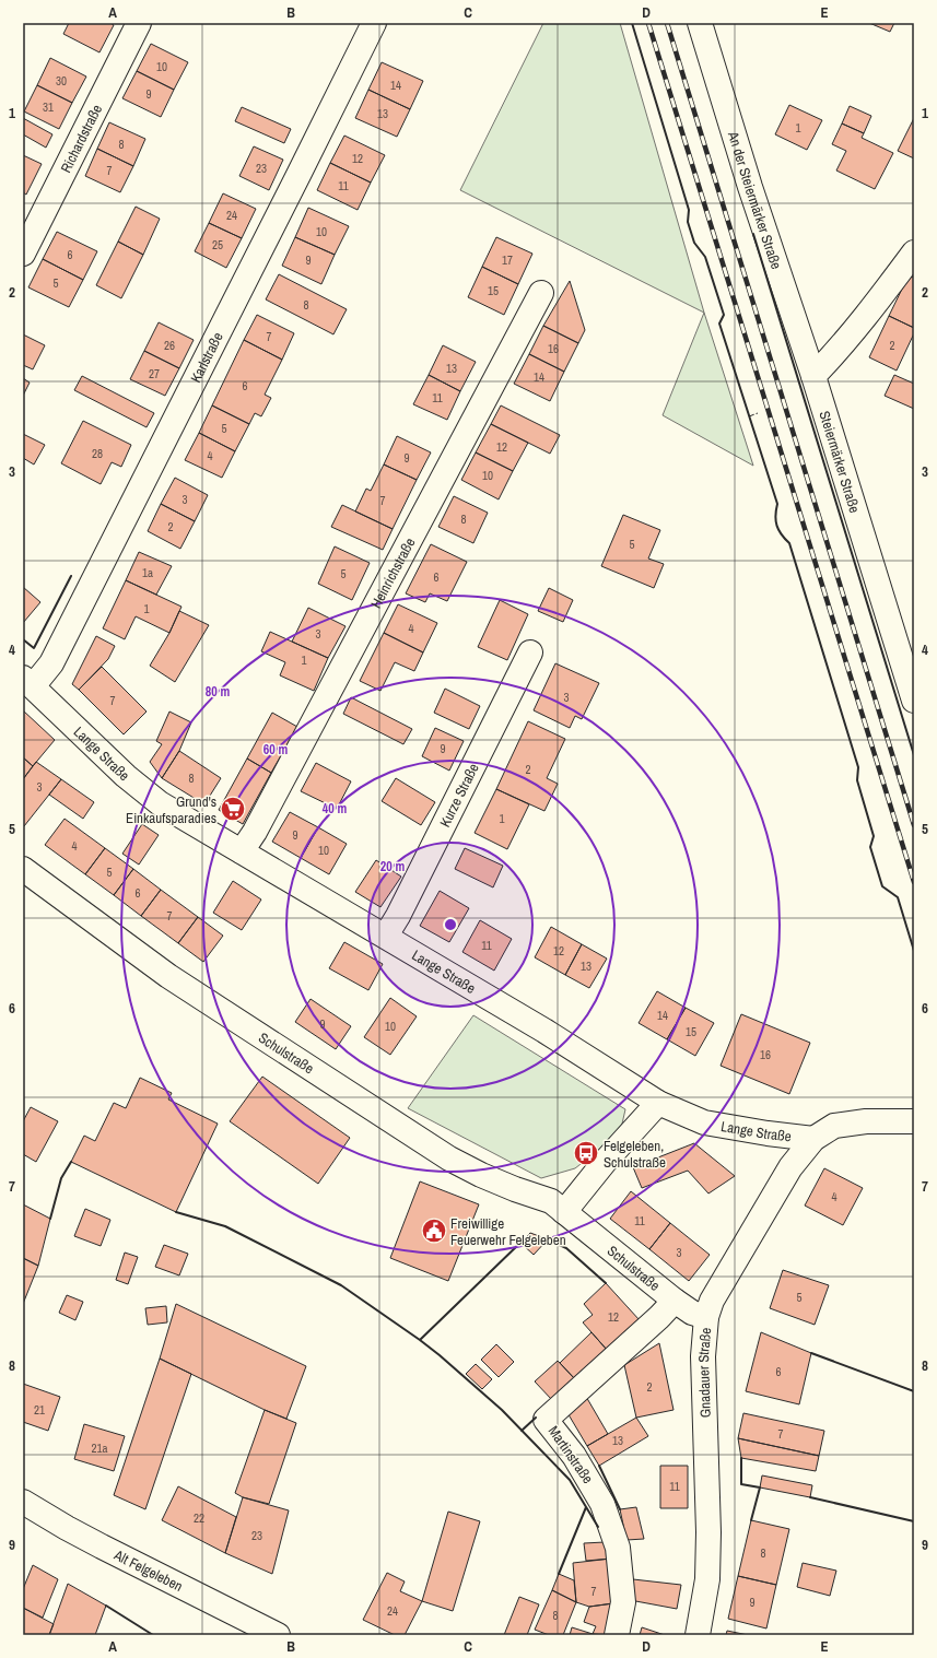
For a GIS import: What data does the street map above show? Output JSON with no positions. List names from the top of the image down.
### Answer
{
  "streets": {
    "street": [
      "Richardstraße",
      "An der Steiermärker Straße",
      "Karlstraße",
      "Steiermärker Straße",
      "Heinrichstraße",
      "Lange Straße",
      "Kurze Straße",
      "Schulstraße",
      "Gnadauer Straße",
      "Martinstraße",
      "Alt Felgeleben"
    ]
  },
  "crossings": [
    ["An der Steiermärker Straße", "Steiermärker Straße"],
    ["Karlstraße", "Lange Straße"],
    ["Heinrichstraße", "Lange Straße"],
    ["Lange Straße", "Kurze Straße"],
    ["Lange Straße", "Gnadauer Straße"],
    ["Schulstraße", "Gnadauer Straße"],
    ["Schulstraße", "Martinstraße"]
  ],
  "places": {
    "supermarket": ["Grund's Einkaufsparadies"],
    "bus stop": ["Felgeleben, Schulstraße"],
    "public building": ["Freiwillige Feuerwehr Felgeleben"]
  },
  "house_numbers": [
    "10",
    "30",
    "14",
    "9",
    "31",
    "13",
    "1",
    "8",
    "12",
    "23",
    "7",
    "11",
    "24",
    "10",
    "25",
    "6",
    "9",
    "17",
    "5",
    "15",
    "8",
    "7",
    "26",
    "2",
    "16",
    "13",
    "27",
    "14",
    "6",
    "11",
    "5",
    "12",
    "28",
    "4",
    "9",
    "10",
    "3",
    "7",
    "8",
    "2",
    "5",
    "1a",
    "5",
    "6",
    "1",
    "4",
    "3",
    "1",
    "3",
    "7",
    "9",
    "2",
    "8",
    "3",
    "1",
    "9",
    "4",
    "10",
    "5",
    "6",
    "7",
    "11",
    "12",
    "13",
    "14",
    "9",
    "10",
    "15",
    "16",
    "4",
    "11",
    "3",
    "5",
    "12",
    "6",
    "2",
    "21",
    "7",
    "13",
    "21a",
    "11",
    "22",
    "23",
    "8",
    "7",
    "9",
    "24",
    "8"
  ],
  "grid": {
    "columns": [
      "A",
      "B",
      "C",
      "D",
      "E"
    ],
    "rows": [
      "1",
      "2",
      "3",
      "4",
      "5",
      "6",
      "7",
      "8",
      "9"
    ]
  },
  "rings": [
    "80 m",
    "60 m",
    "40 m",
    "20 m"
  ]
}
